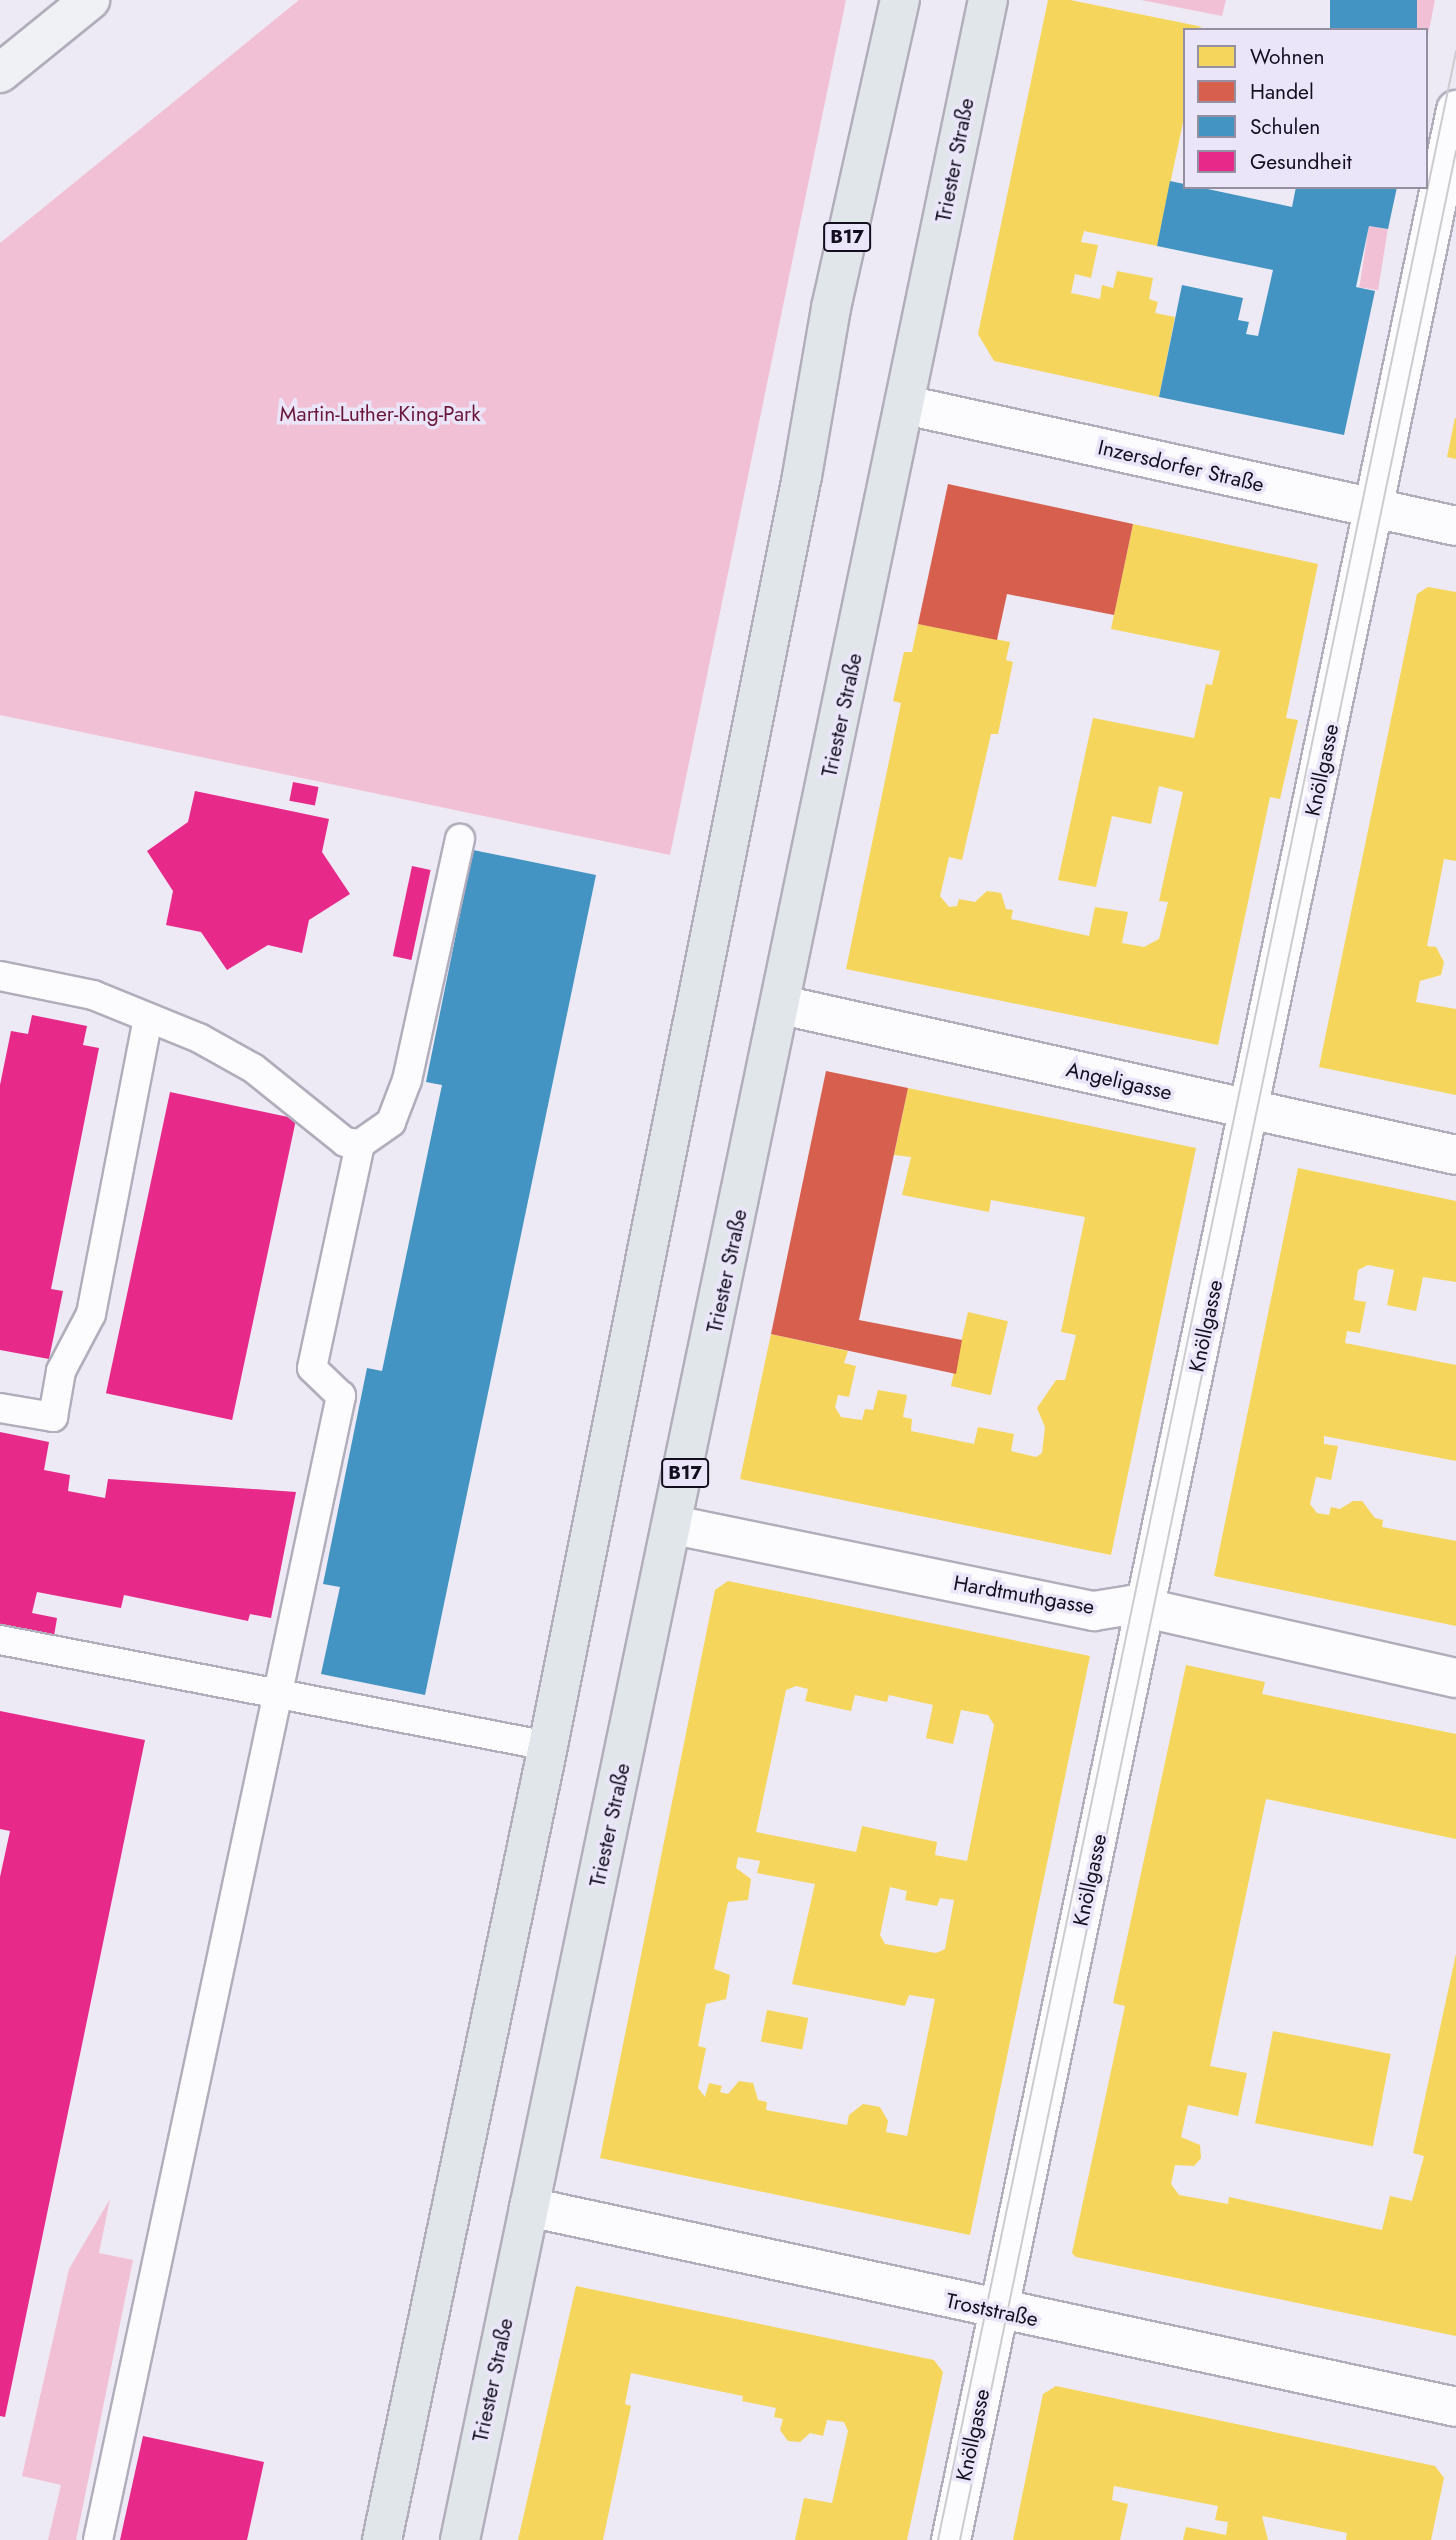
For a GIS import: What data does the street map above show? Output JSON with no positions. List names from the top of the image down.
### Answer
{
  "streets": {
    "main road": ["Triester Straße", "B17"],
    "street": [
      "Inzersdorfer Straße",
      "Knöllgasse",
      "Angeligasse",
      "Hardtmuthgasse",
      "Troststraße"
    ]
  },
  "crossings": [
    ["Triester Straße", "Inzersdorfer Straße"],
    ["Triester Straße", "Angeligasse"],
    ["Triester Straße", "Hardtmuthgasse"],
    ["Triester Straße", "Troststraße"],
    ["Inzersdorfer Straße", "Knöllgasse"],
    ["Knöllgasse", "Angeligasse"],
    ["Knöllgasse", "Hardtmuthgasse"],
    ["Knöllgasse", "Troststraße"]
  ],
  "parks": ["Martin-Luther-King-Park"],
  "legend": [
    "Wohnen",
    "Handel",
    "Schulen",
    "Gesundheit"
  ]
}
